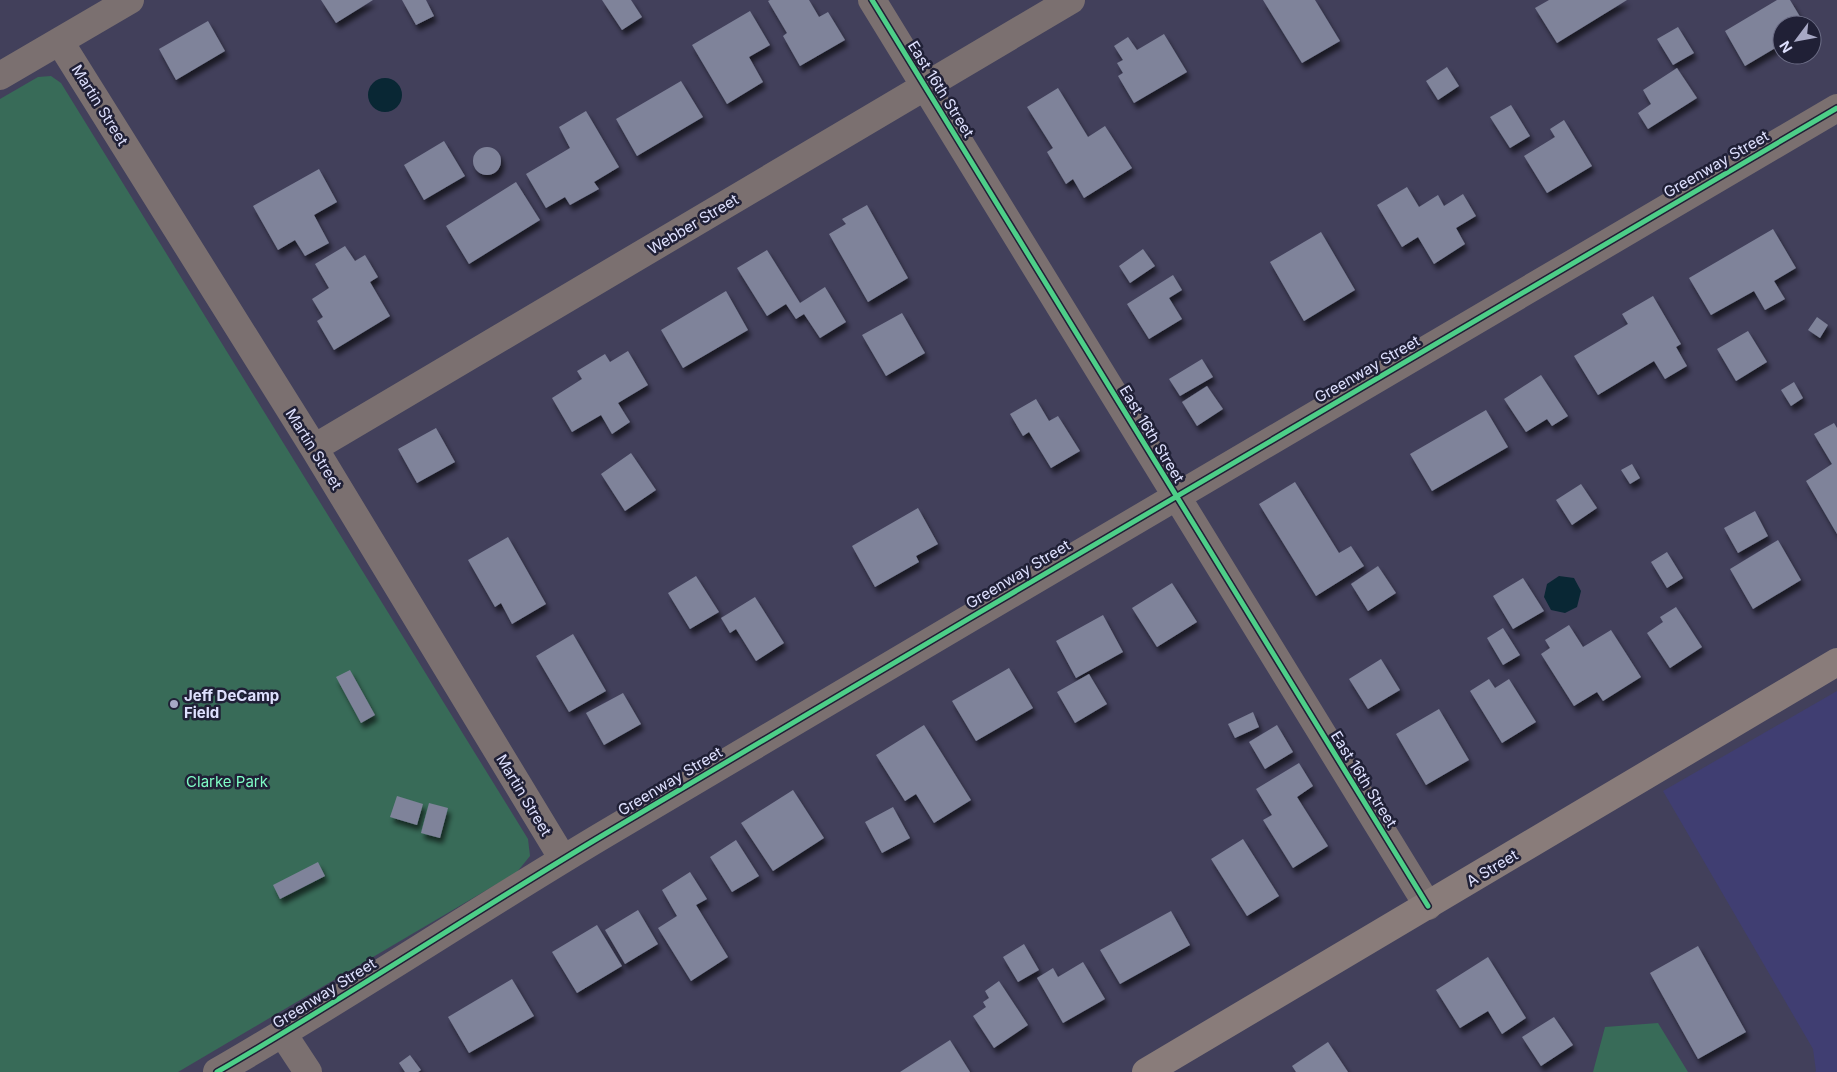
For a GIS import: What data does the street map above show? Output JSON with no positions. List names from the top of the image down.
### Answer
{
  "streets": {
    "street": [
      "East 16th Street",
      "Martin Street",
      "Greenway Street",
      "Webber Street",
      "A Street"
    ]
  },
  "crossings": [
    ["East 16th Street", "Greenway Street"],
    ["East 16th Street", "Webber Street"],
    ["East 16th Street", "A Street"],
    ["Martin Street", "Greenway Street"],
    ["Martin Street", "Webber Street"]
  ],
  "parks": ["Clarke Park"],
  "places": ["Jeff DeCamp Field"],
  "north": "bottom left"
}
